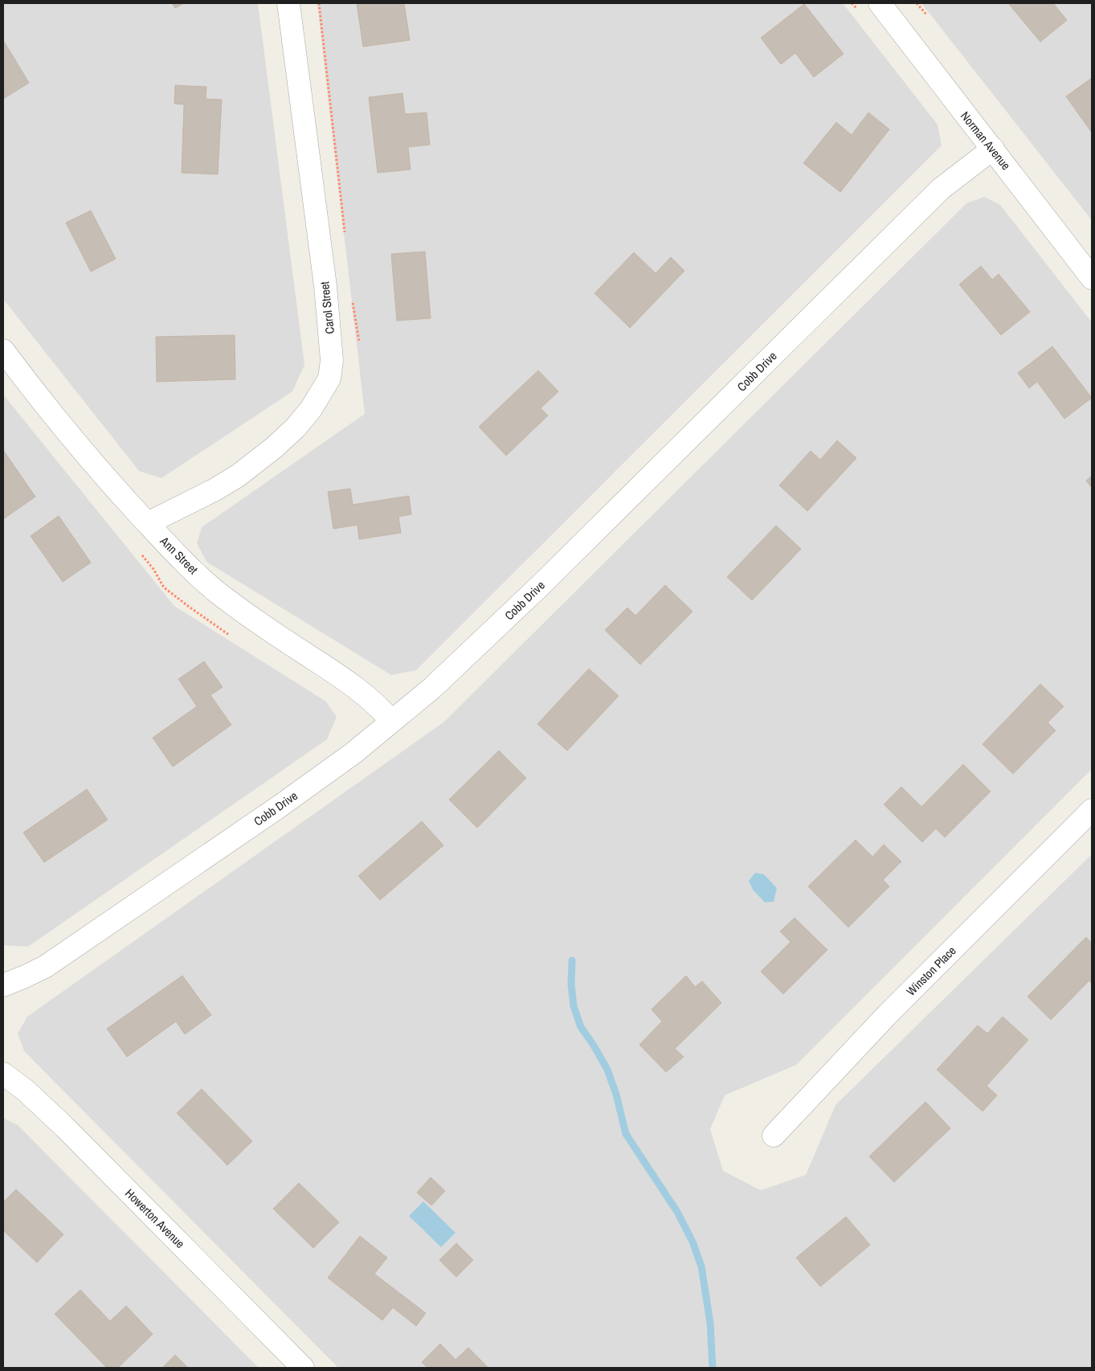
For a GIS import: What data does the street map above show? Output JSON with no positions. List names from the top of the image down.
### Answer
{
  "streets": {
    "street": [
      "Norman Avenue",
      "Carol Street",
      "Cobb Drive",
      "Ann Street",
      "Winston Place",
      "Howerton Avenue"
    ]
  },
  "crossings": [
    ["Norman Avenue", "Cobb Drive"],
    ["Carol Street", "Ann Street"],
    ["Cobb Drive", "Ann Street"]
  ]
}
